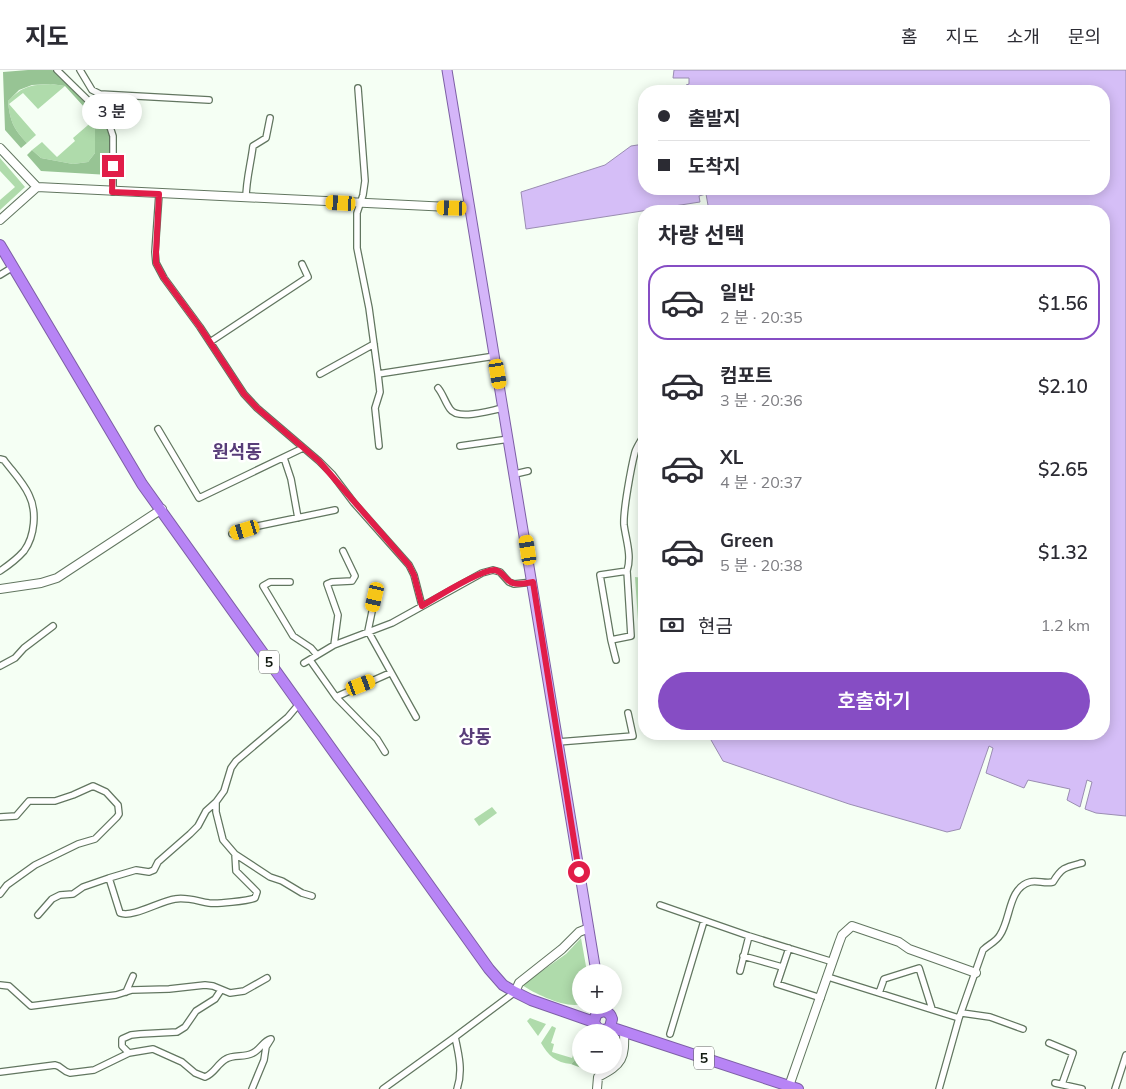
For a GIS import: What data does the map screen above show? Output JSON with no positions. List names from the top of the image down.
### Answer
{
  "streets": {
    "highway": ["5"]
  },
  "districts": ["원석동", "상동"],
  "page": {
    "header": "지도",
    "nav": [
      "홈",
      "지도",
      "소개",
      "문의"
    ],
    "banner": ["출발지", "도착지"],
    "bubble": "3 분",
    "heading": "차량 선택",
    "list": [
      {
        "name": "일반",
        "note": "2 분 · 20:35",
        "value": "$1.56"
      },
      {
        "name": "컴포트",
        "note": "3 분 · 20:36",
        "value": "$2.10"
      },
      {
        "name": "XL",
        "note": "4 분 · 20:37",
        "value": "$2.65"
      },
      {
        "name": "Green",
        "note": "5 분 · 20:38",
        "value": "$1.32"
      }
    ],
    "pay": ["현금", "1.2 km"],
    "buttons": "호출하기",
    "map_buttons": ["+", "−"]
  }
}
